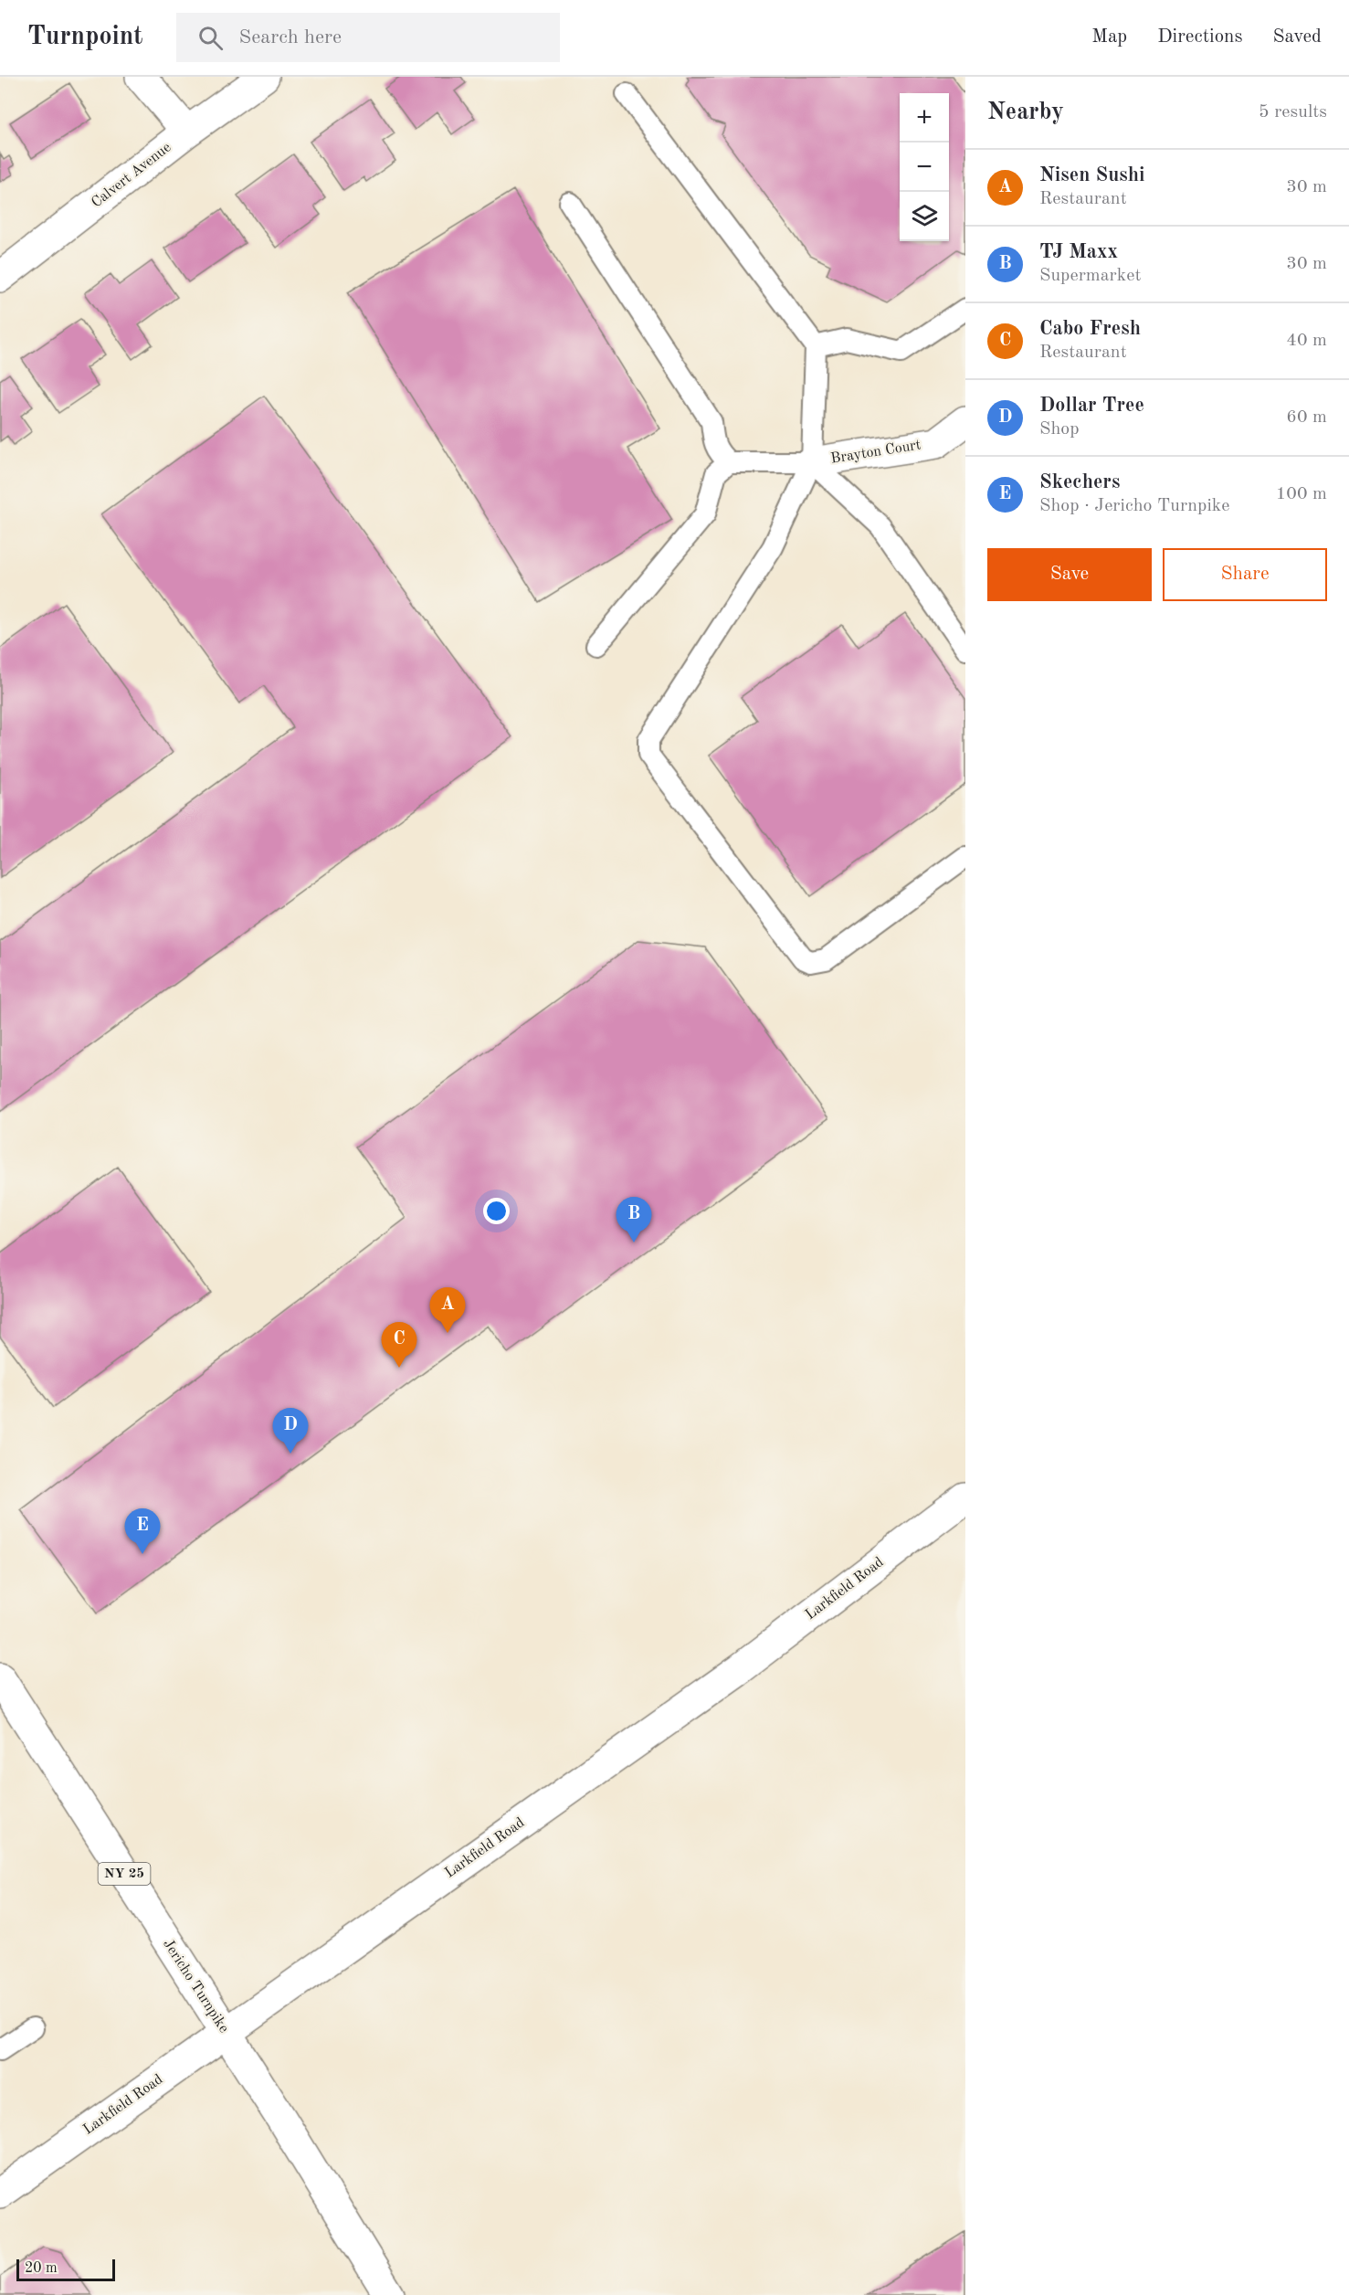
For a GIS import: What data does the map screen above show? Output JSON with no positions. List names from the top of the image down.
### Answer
{
  "streets": {
    "main road": [
      "Calvert Avenue",
      "Brayton Court",
      "Larkfield Road",
      "NY 25",
      "Jericho Turnpike"
    ]
  },
  "crossings": [
    ["Larkfield Road", "Jericho Turnpike"]
  ],
  "scale_bar": "20 m",
  "page": {
    "header": "Turnpoint",
    "search": "Search here",
    "nav": ["Map", "Directions", "Saved"],
    "heading": ["Nearby", "5 results"],
    "map_buttons": ["+", "−"],
    "list": [
      {
        "mark": "A",
        "name": "Nisen Sushi",
        "note": "Restaurant",
        "value": "30 m"
      },
      {
        "mark": "B",
        "name": "TJ Maxx",
        "note": "Supermarket",
        "value": "30 m"
      },
      {
        "mark": "C",
        "name": "Cabo Fresh",
        "note": "Restaurant",
        "value": "40 m"
      },
      {
        "mark": "D",
        "name": "Dollar Tree",
        "note": "Shop",
        "value": "60 m"
      },
      {
        "mark": "E",
        "name": "Skechers",
        "note": "Shop · Jericho Turnpike",
        "value": "100 m"
      }
    ],
    "buttons": ["Save", "Share"],
    "pins": [
      "B",
      "A",
      "C",
      "D",
      "E"
    ],
    "scale": "20 m"
  }
}
